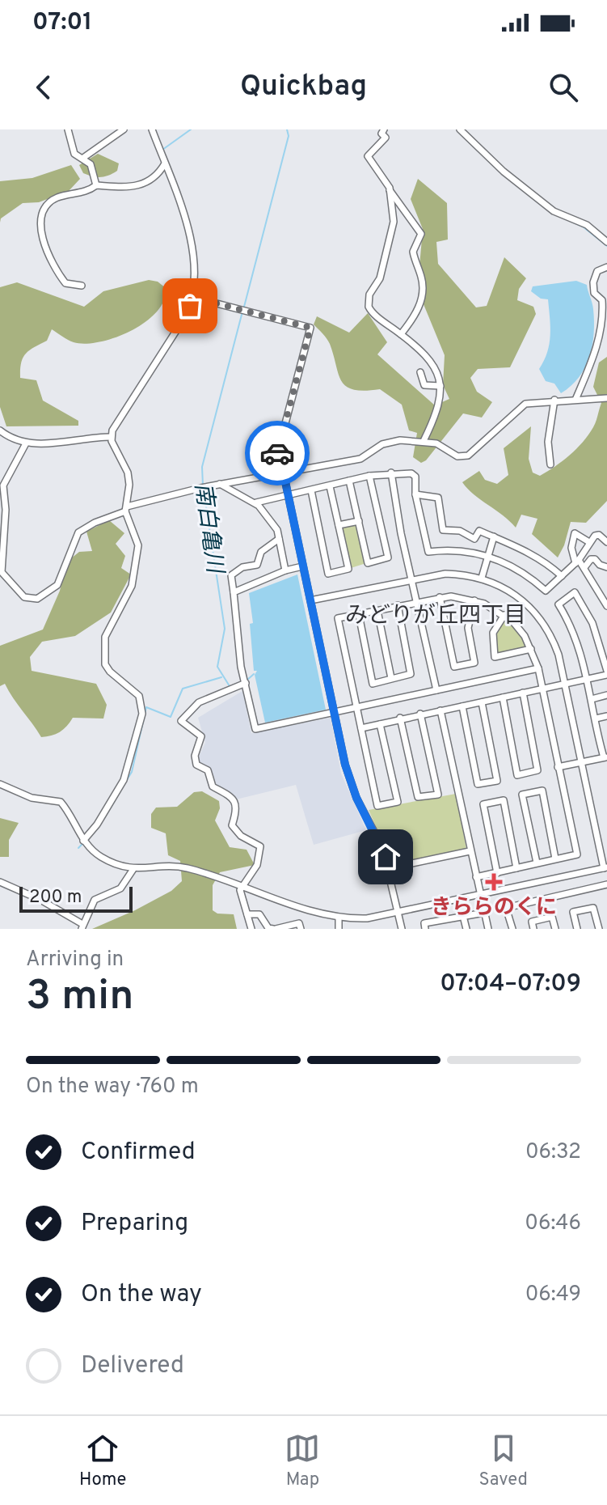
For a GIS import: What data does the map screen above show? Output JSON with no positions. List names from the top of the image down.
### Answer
{
  "districts": ["みどりが丘四丁目"],
  "water": ["南白亀川"],
  "places": {
    "health": ["きららのくに"]
  },
  "scale_bar": "200 m",
  "page": {
    "status": "07:01",
    "header": "Quickbag",
    "scale": "200 m",
    "heading": ["3 min", "Arriving in", "07:04–07:09"],
    "bar": "On the way · 760 m",
    "list": [
      ["Confirmed", "06:32"],
      ["Preparing", "06:46"],
      ["On the way", "06:49"],
      "Delivered"
    ],
    "tabs": ["Home", "Map", "Saved"]
  }
}
